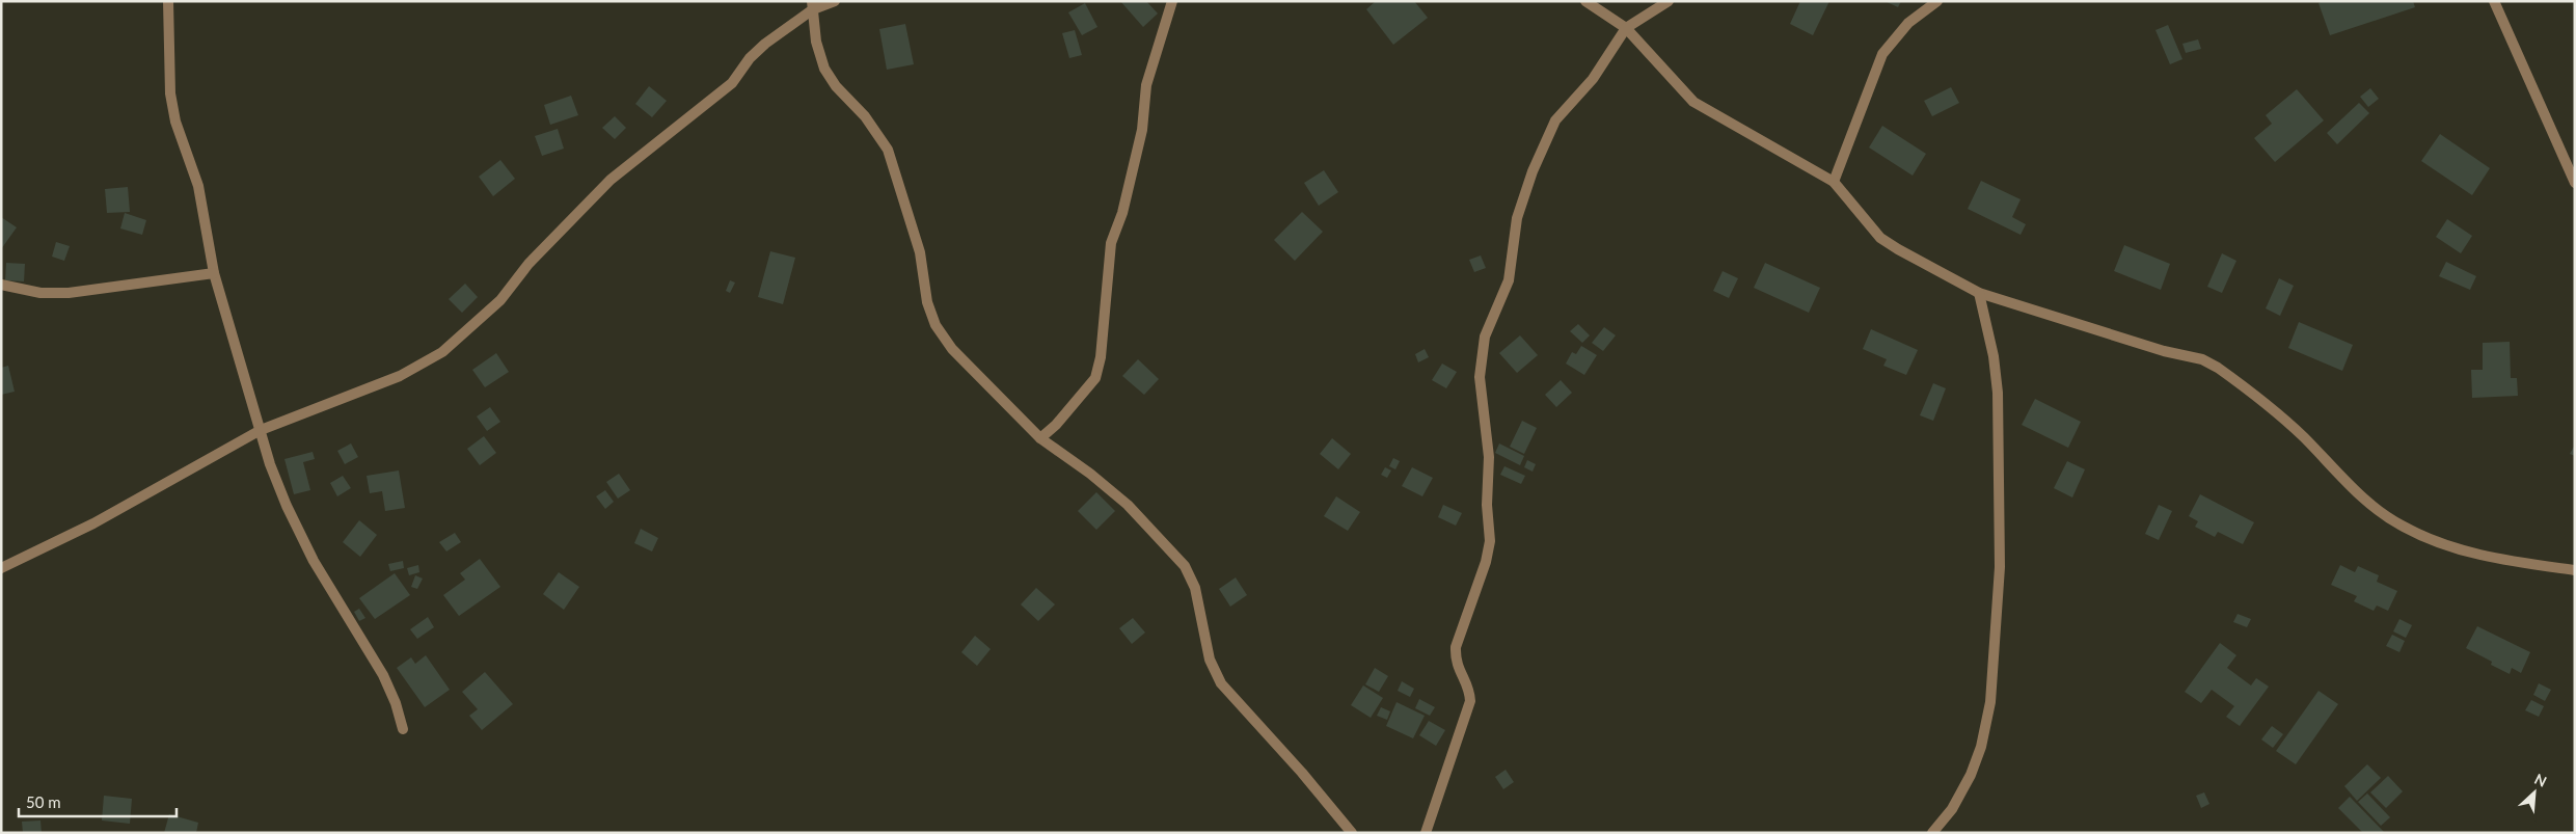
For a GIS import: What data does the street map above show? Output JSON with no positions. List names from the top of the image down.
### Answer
{
  "scale_bar": "50 m",
  "north": "top right"
}
